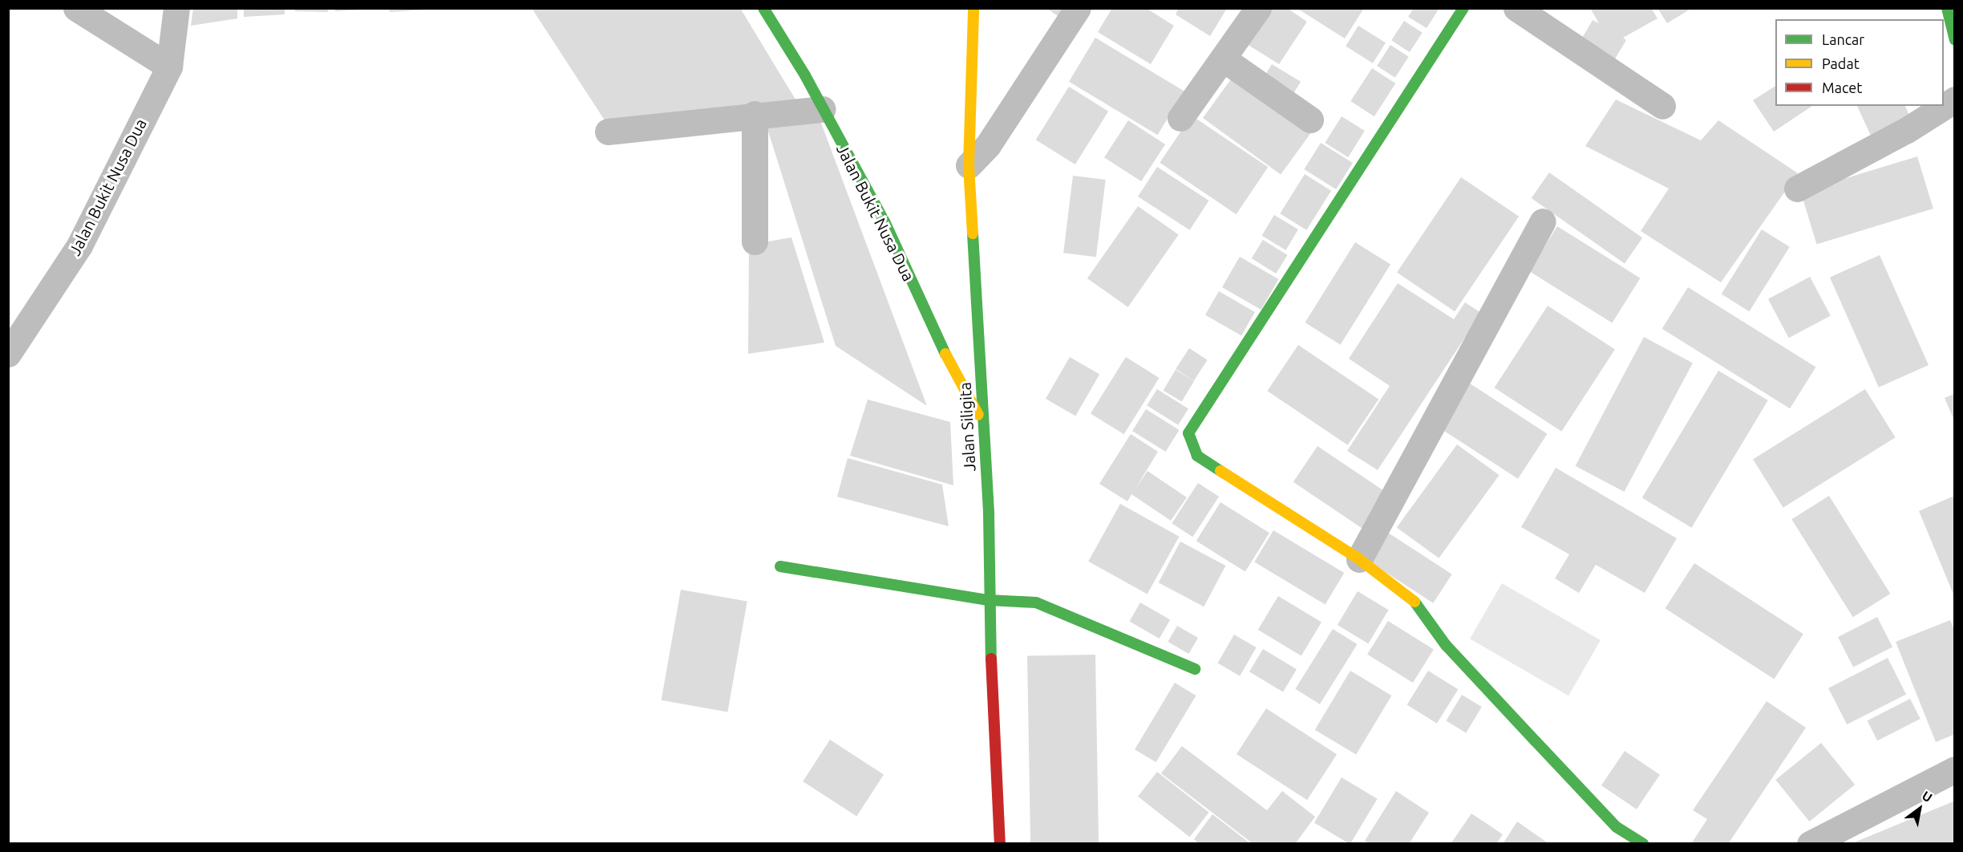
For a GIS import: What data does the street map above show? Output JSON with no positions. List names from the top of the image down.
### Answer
{
  "streets": {
    "main road": ["Jalan Bukit Nusa Dua", "Jalan Siligita"]
  },
  "crossings": [
    ["Jalan Bukit Nusa Dua", "Jalan Siligita"]
  ],
  "legend": ["Lancar", "Padat", "Macet"],
  "north": "top right"
}
